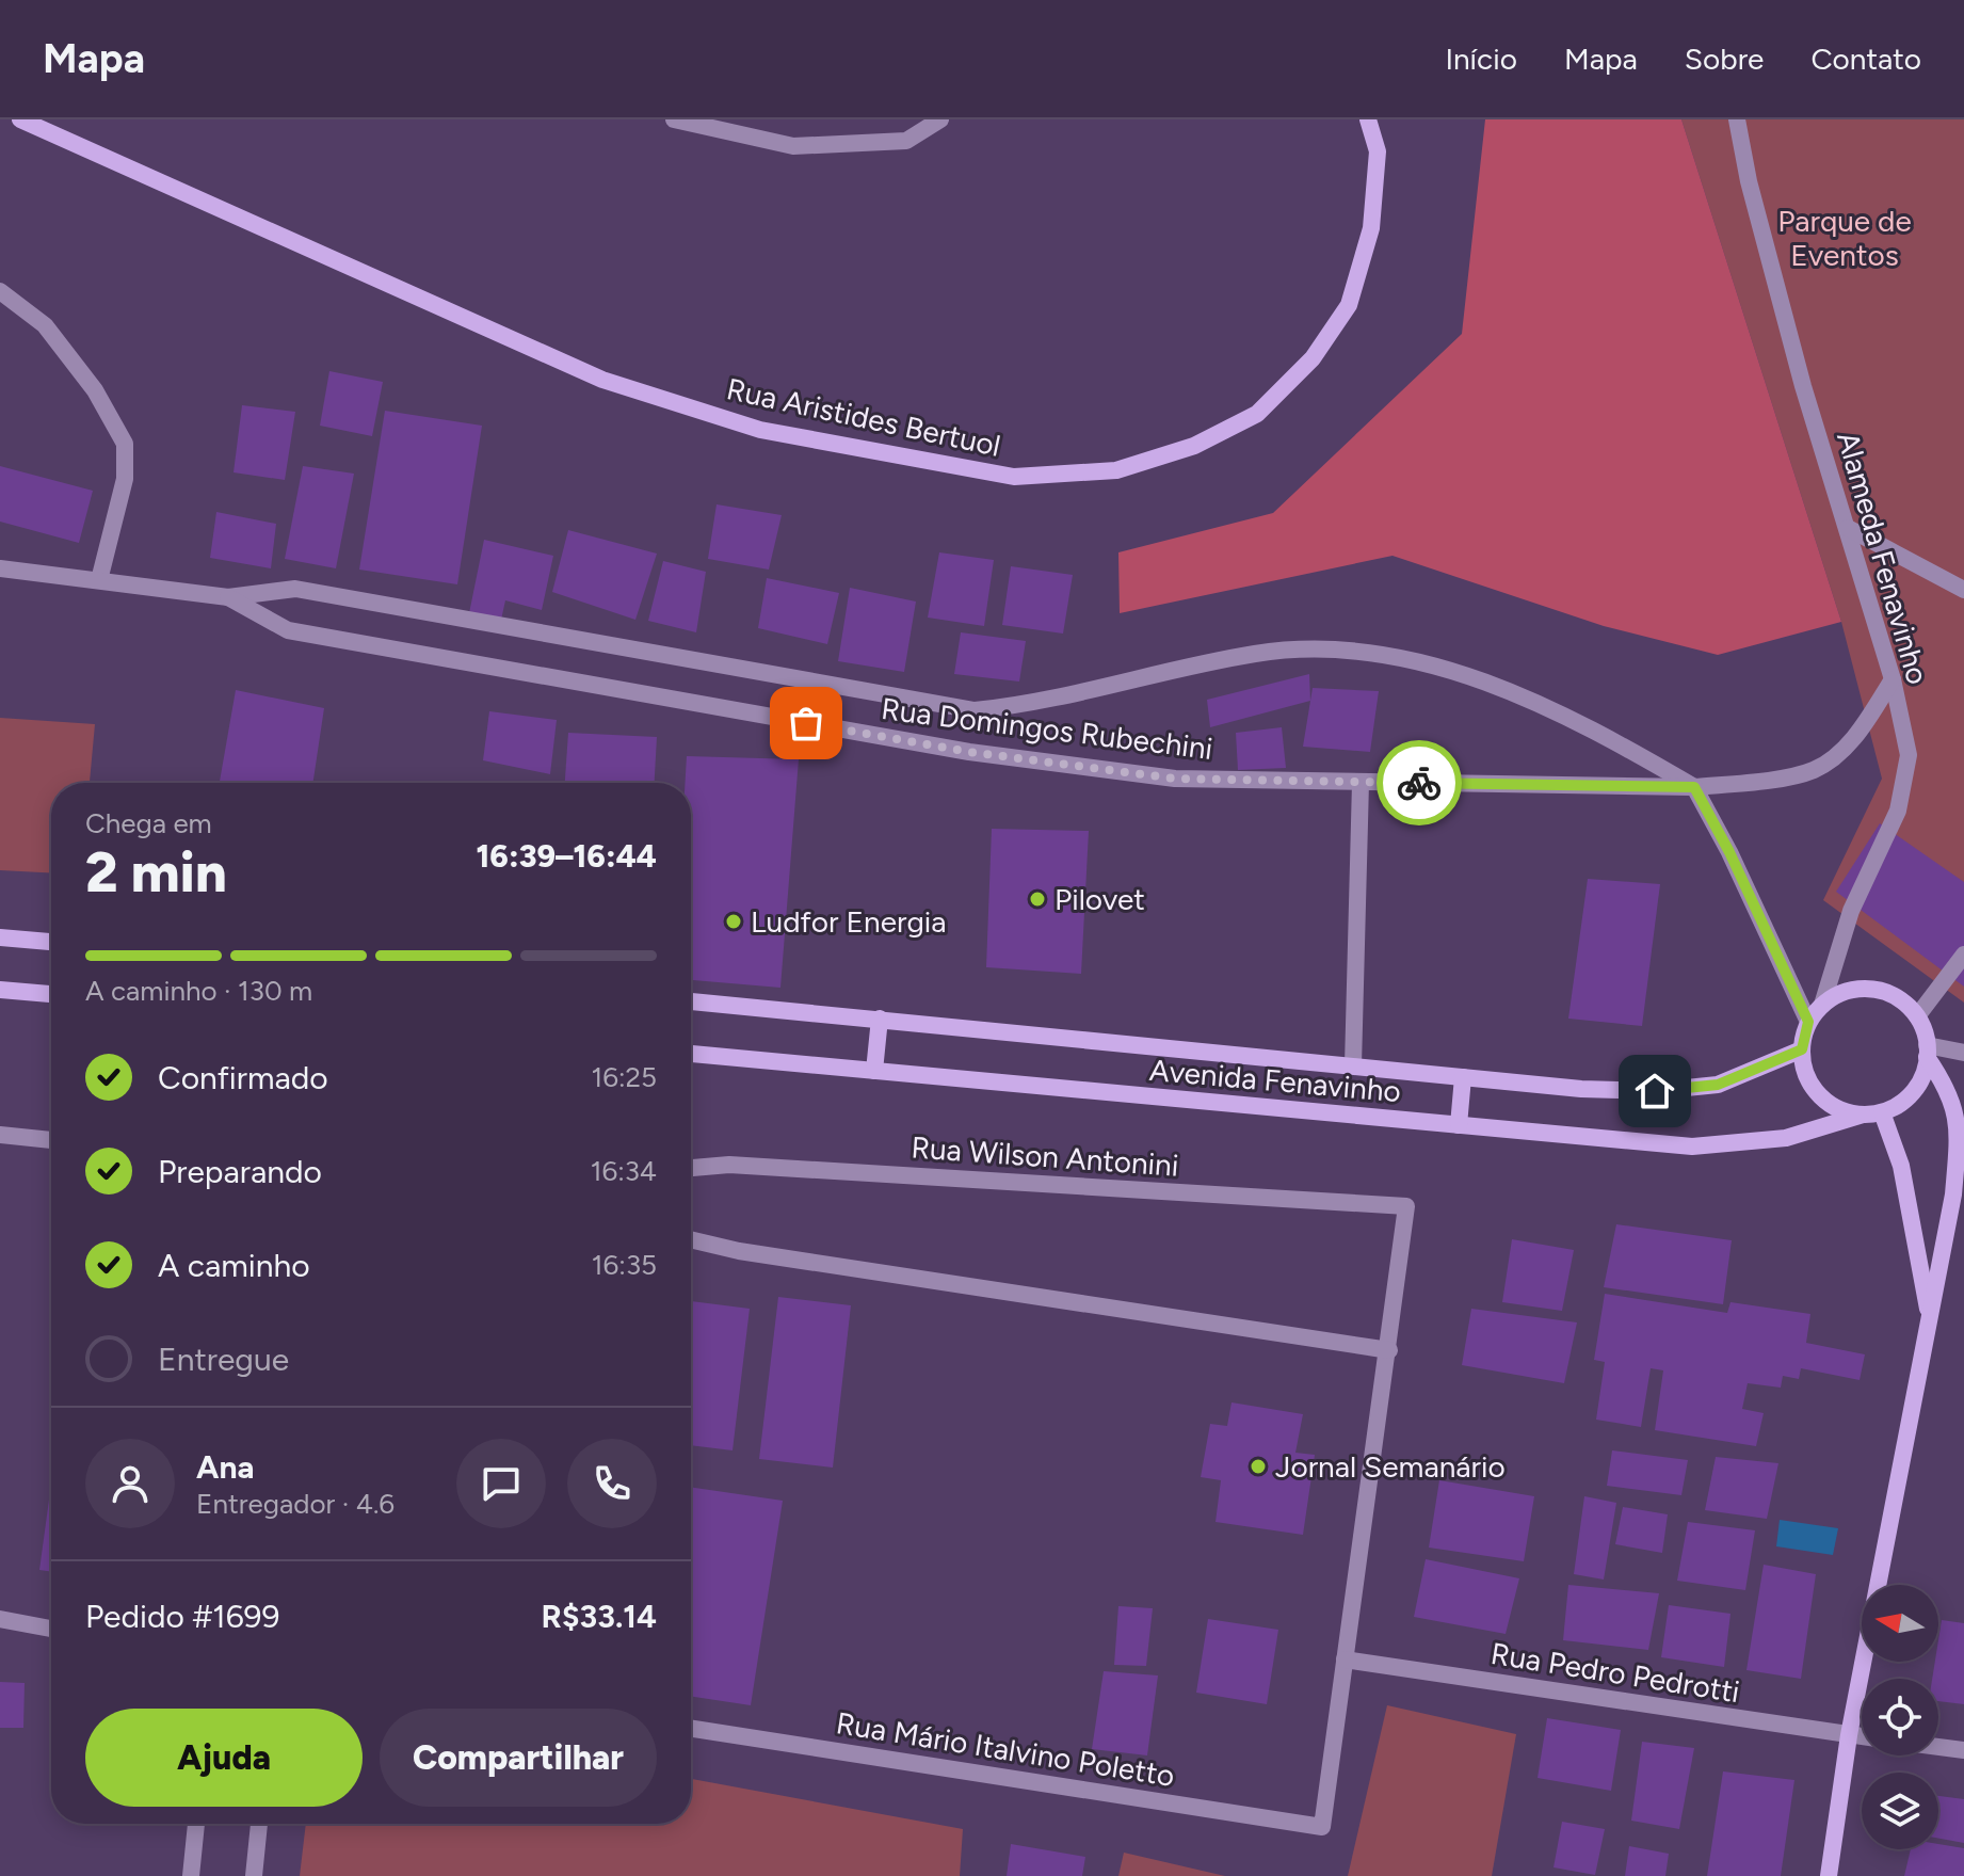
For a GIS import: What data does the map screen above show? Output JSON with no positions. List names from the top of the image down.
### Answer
{
  "streets": {
    "street": [
      "Rua Aristides Bertuol",
      "Alameda Fenavinho",
      "Rua Domingos Rubechini",
      "Avenida Fenavinho",
      "Rua Wilson Antonini",
      "Rua Pedro Pedrotti",
      "Rua Mário Italvino Poletto"
    ]
  },
  "crossings": [
    ["Alameda Fenavinho", "Avenida Fenavinho"],
    ["Rua Pedro Pedrotti", "Rua Mário Italvino Poletto"]
  ],
  "parks": ["Parque de Eventos"],
  "places": ["Pilovet", "Ludfor Energia", "Jornal Semanário"],
  "north": "left",
  "page": {
    "header": "Mapa",
    "nav": [
      "Início",
      "Mapa",
      "Sobre",
      "Contato"
    ],
    "heading": ["2 min", "Chega em", "16:39–16:44"],
    "panel": [
      "Ana",
      "Entregador · 4.6",
      "Pedido #1699",
      "R$33.14"
    ],
    "bar": "A caminho · 130 m",
    "list": [
      ["Confirmado", "16:25"],
      ["Preparando", "16:34"],
      ["A caminho", "16:35"],
      "Entregue"
    ],
    "buttons": ["Ajuda", "Compartilhar"]
  }
}
